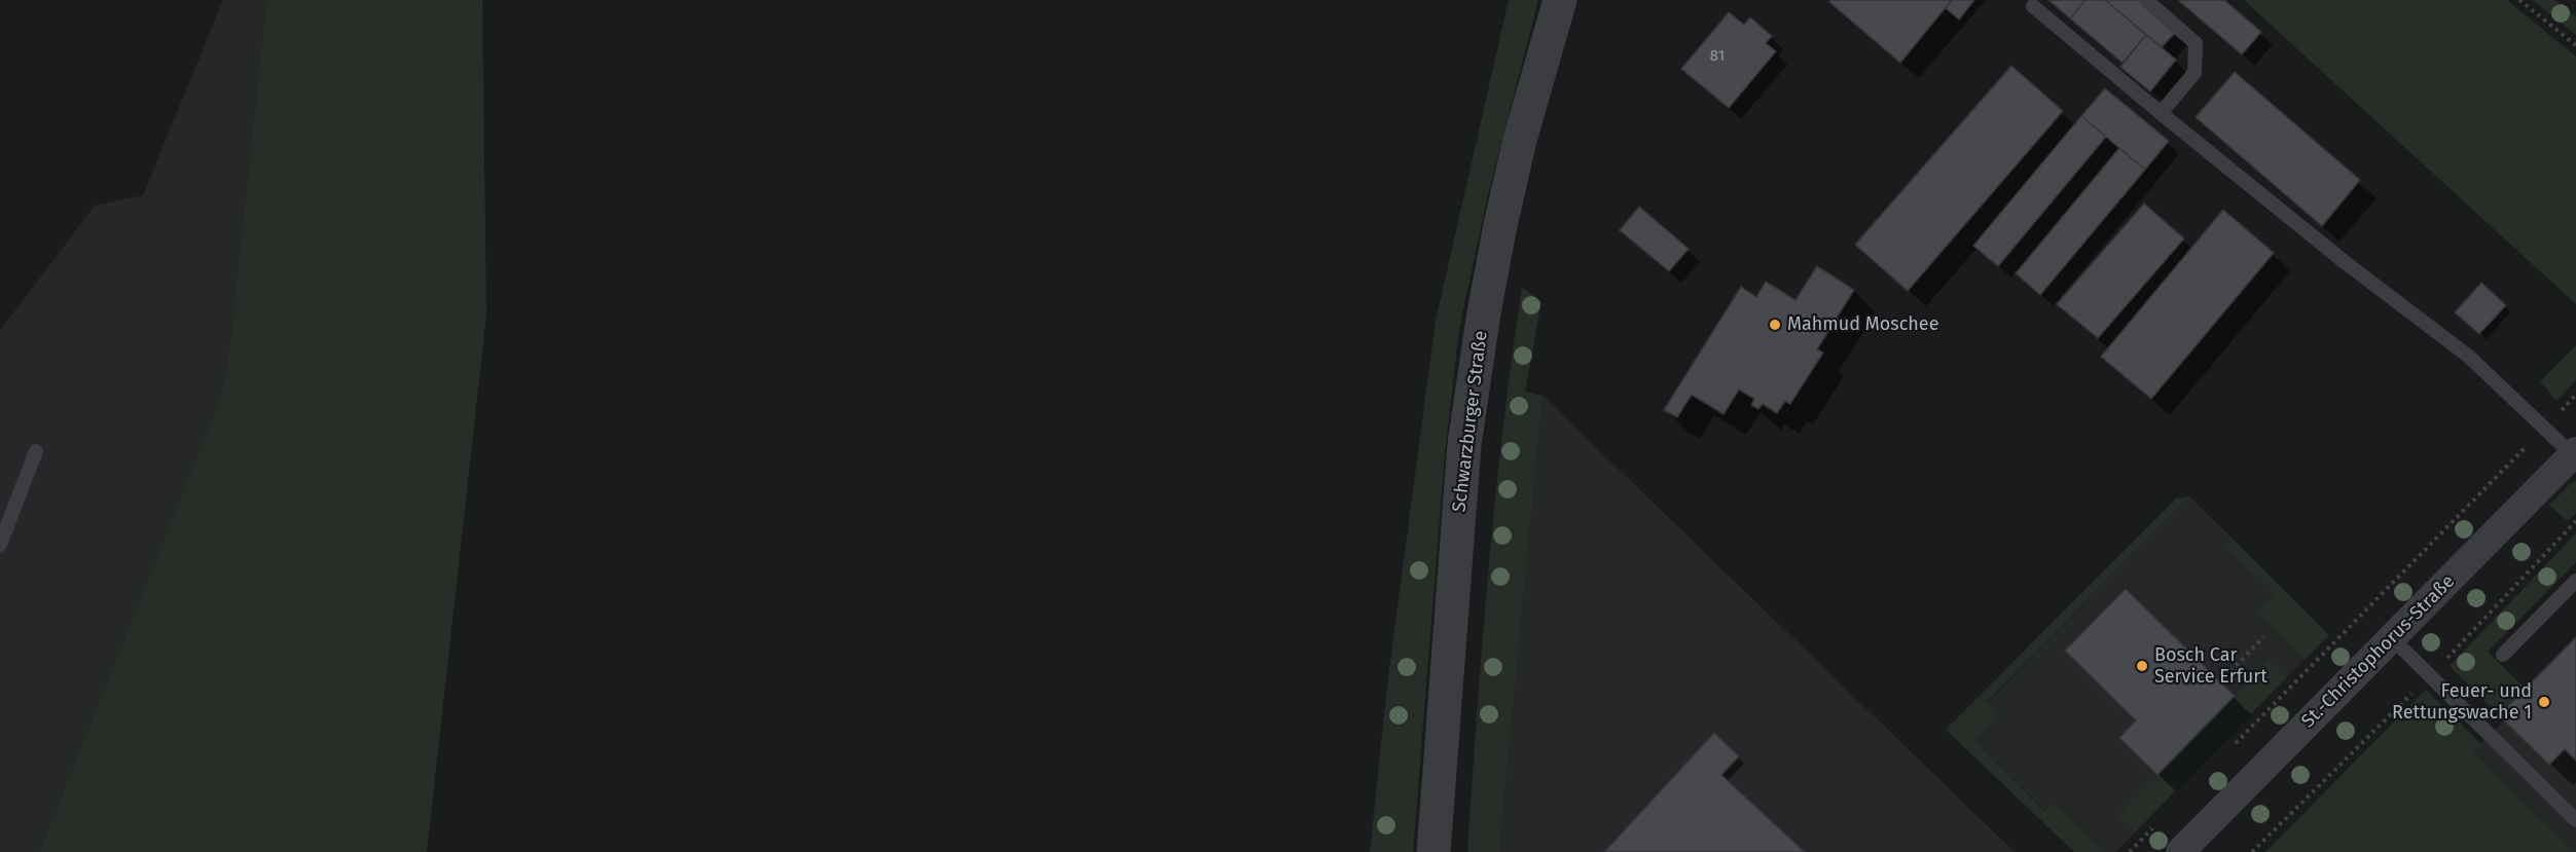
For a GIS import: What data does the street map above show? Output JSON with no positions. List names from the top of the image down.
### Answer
{
  "streets": {
    "street": ["Schwarzburger Straße", "St.-Christophorus-Straße"]
  },
  "places": ["Mahmud Moschee", "Bosch Car Service Erfurt", "Feuer- und Rettungswache 1"],
  "house_numbers": ["81"]
}
